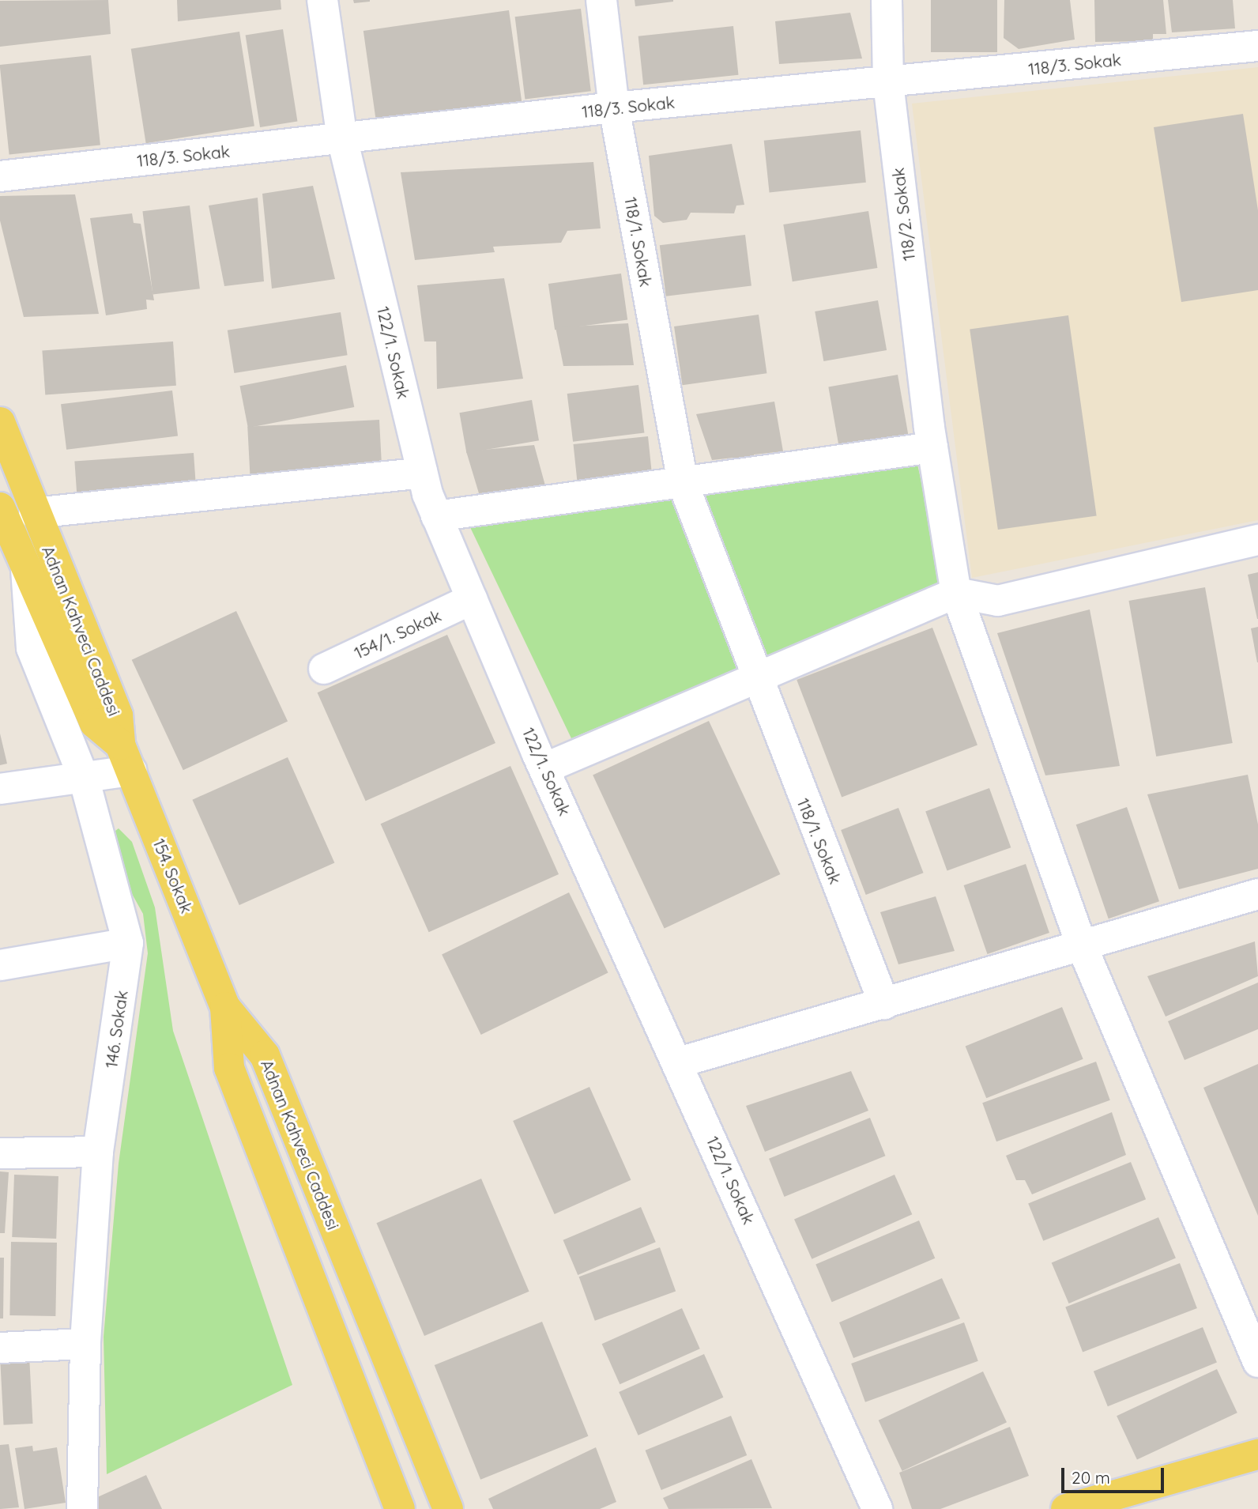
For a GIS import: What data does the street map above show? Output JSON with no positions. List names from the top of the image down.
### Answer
{
  "streets": {
    "main road": ["Adnan Kahveci Caddesi", "154. Sokak"],
    "street": [
      "118/3. Sokak",
      "118/2. Sokak",
      "118/1. Sokak",
      "122/1. Sokak",
      "154/1. Sokak",
      "146. Sokak"
    ]
  },
  "crossings": [
    ["118/3. Sokak", "118/2. Sokak"],
    ["118/3. Sokak", "118/1. Sokak"],
    ["118/3. Sokak", "122/1. Sokak"],
    ["122/1. Sokak", "154/1. Sokak"],
    ["Adnan Kahveci Caddesi", "154. Sokak"],
    ["Adnan Kahveci Caddesi", "146. Sokak"]
  ],
  "scale_bar": "20 m"
}
